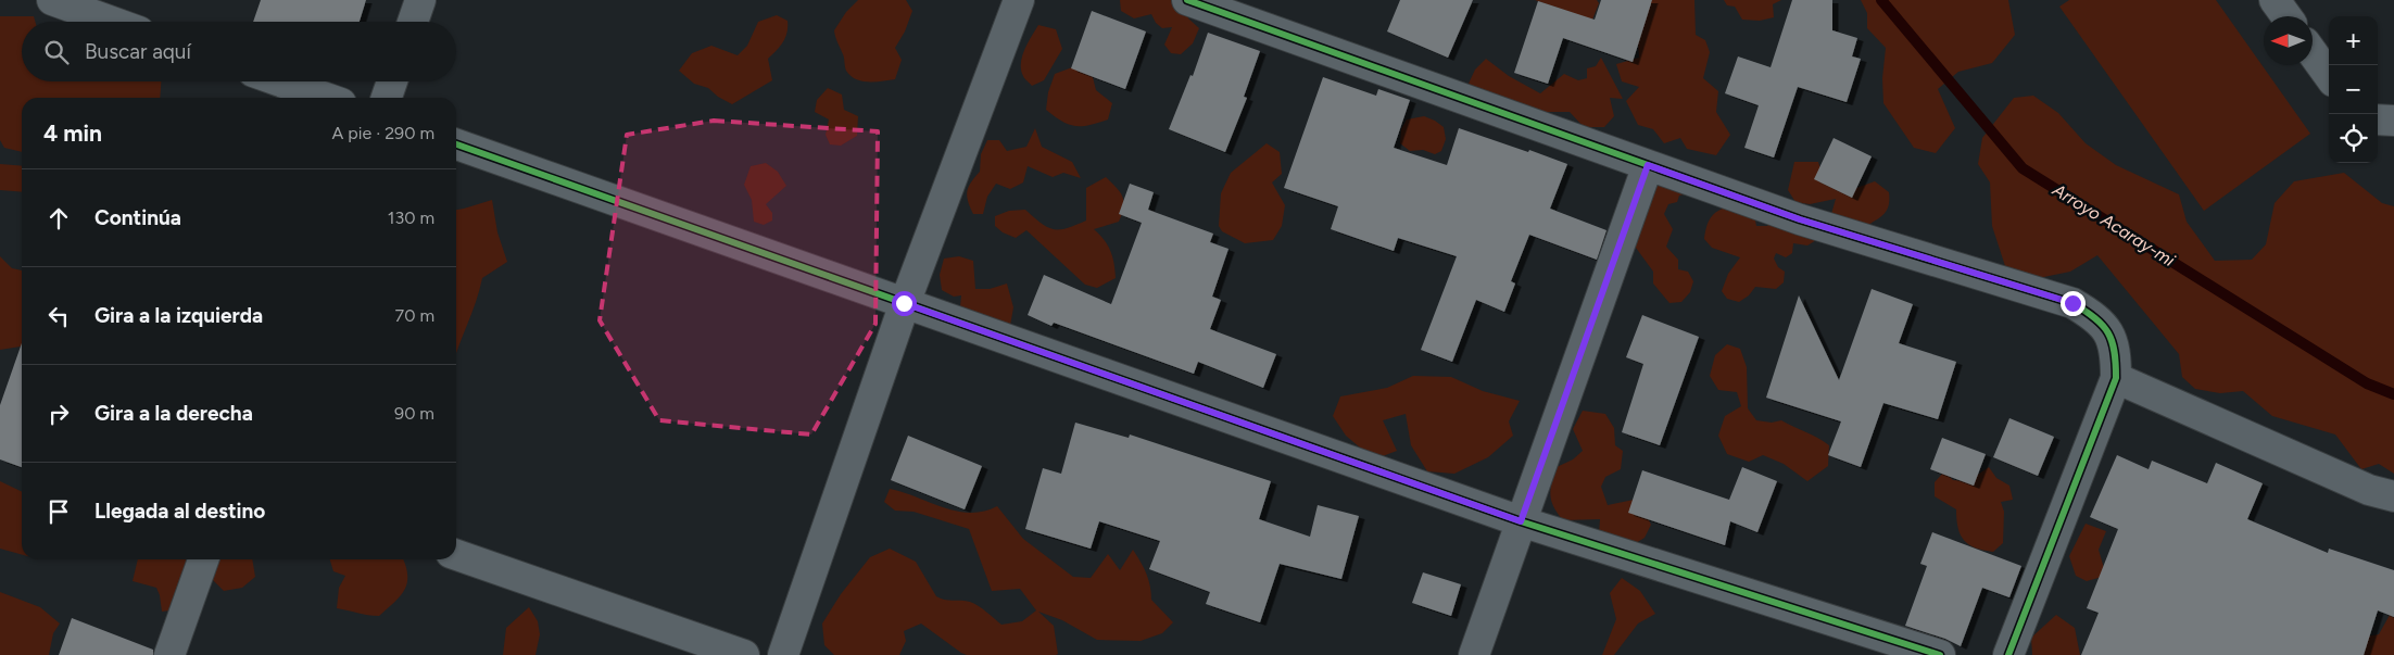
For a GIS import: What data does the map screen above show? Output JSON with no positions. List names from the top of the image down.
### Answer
{
  "water": ["Arroyo Acaray-mi"],
  "north": "left",
  "page": {
    "map_buttons": ["+", "−"],
    "search": "Buscar aquí",
    "heading": ["4 min", "A pie · 290 m"],
    "list": [
      ["Continúa", "130 m"],
      ["Gira a la izquierda", "70 m"],
      ["Gira a la derecha", "90 m"],
      "Llegada al destino"
    ]
  }
}
